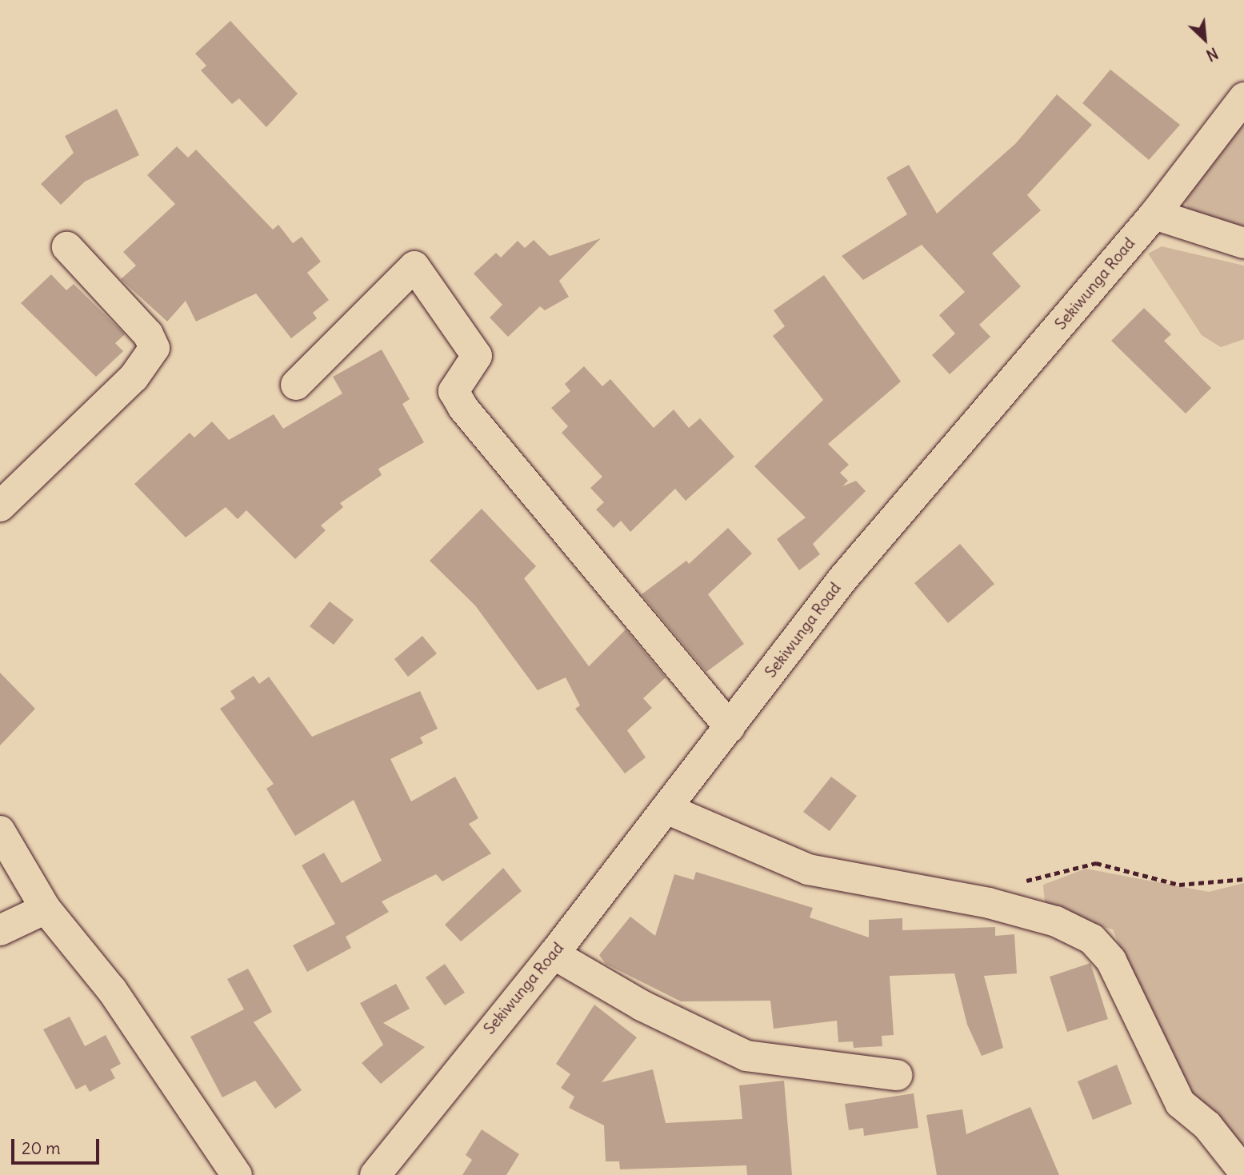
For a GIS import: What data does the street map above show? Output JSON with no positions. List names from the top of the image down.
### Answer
{
  "streets": {
    "street": ["Sekiwunga Road"]
  },
  "scale_bar": "20 m",
  "north": "bottom right"
}
